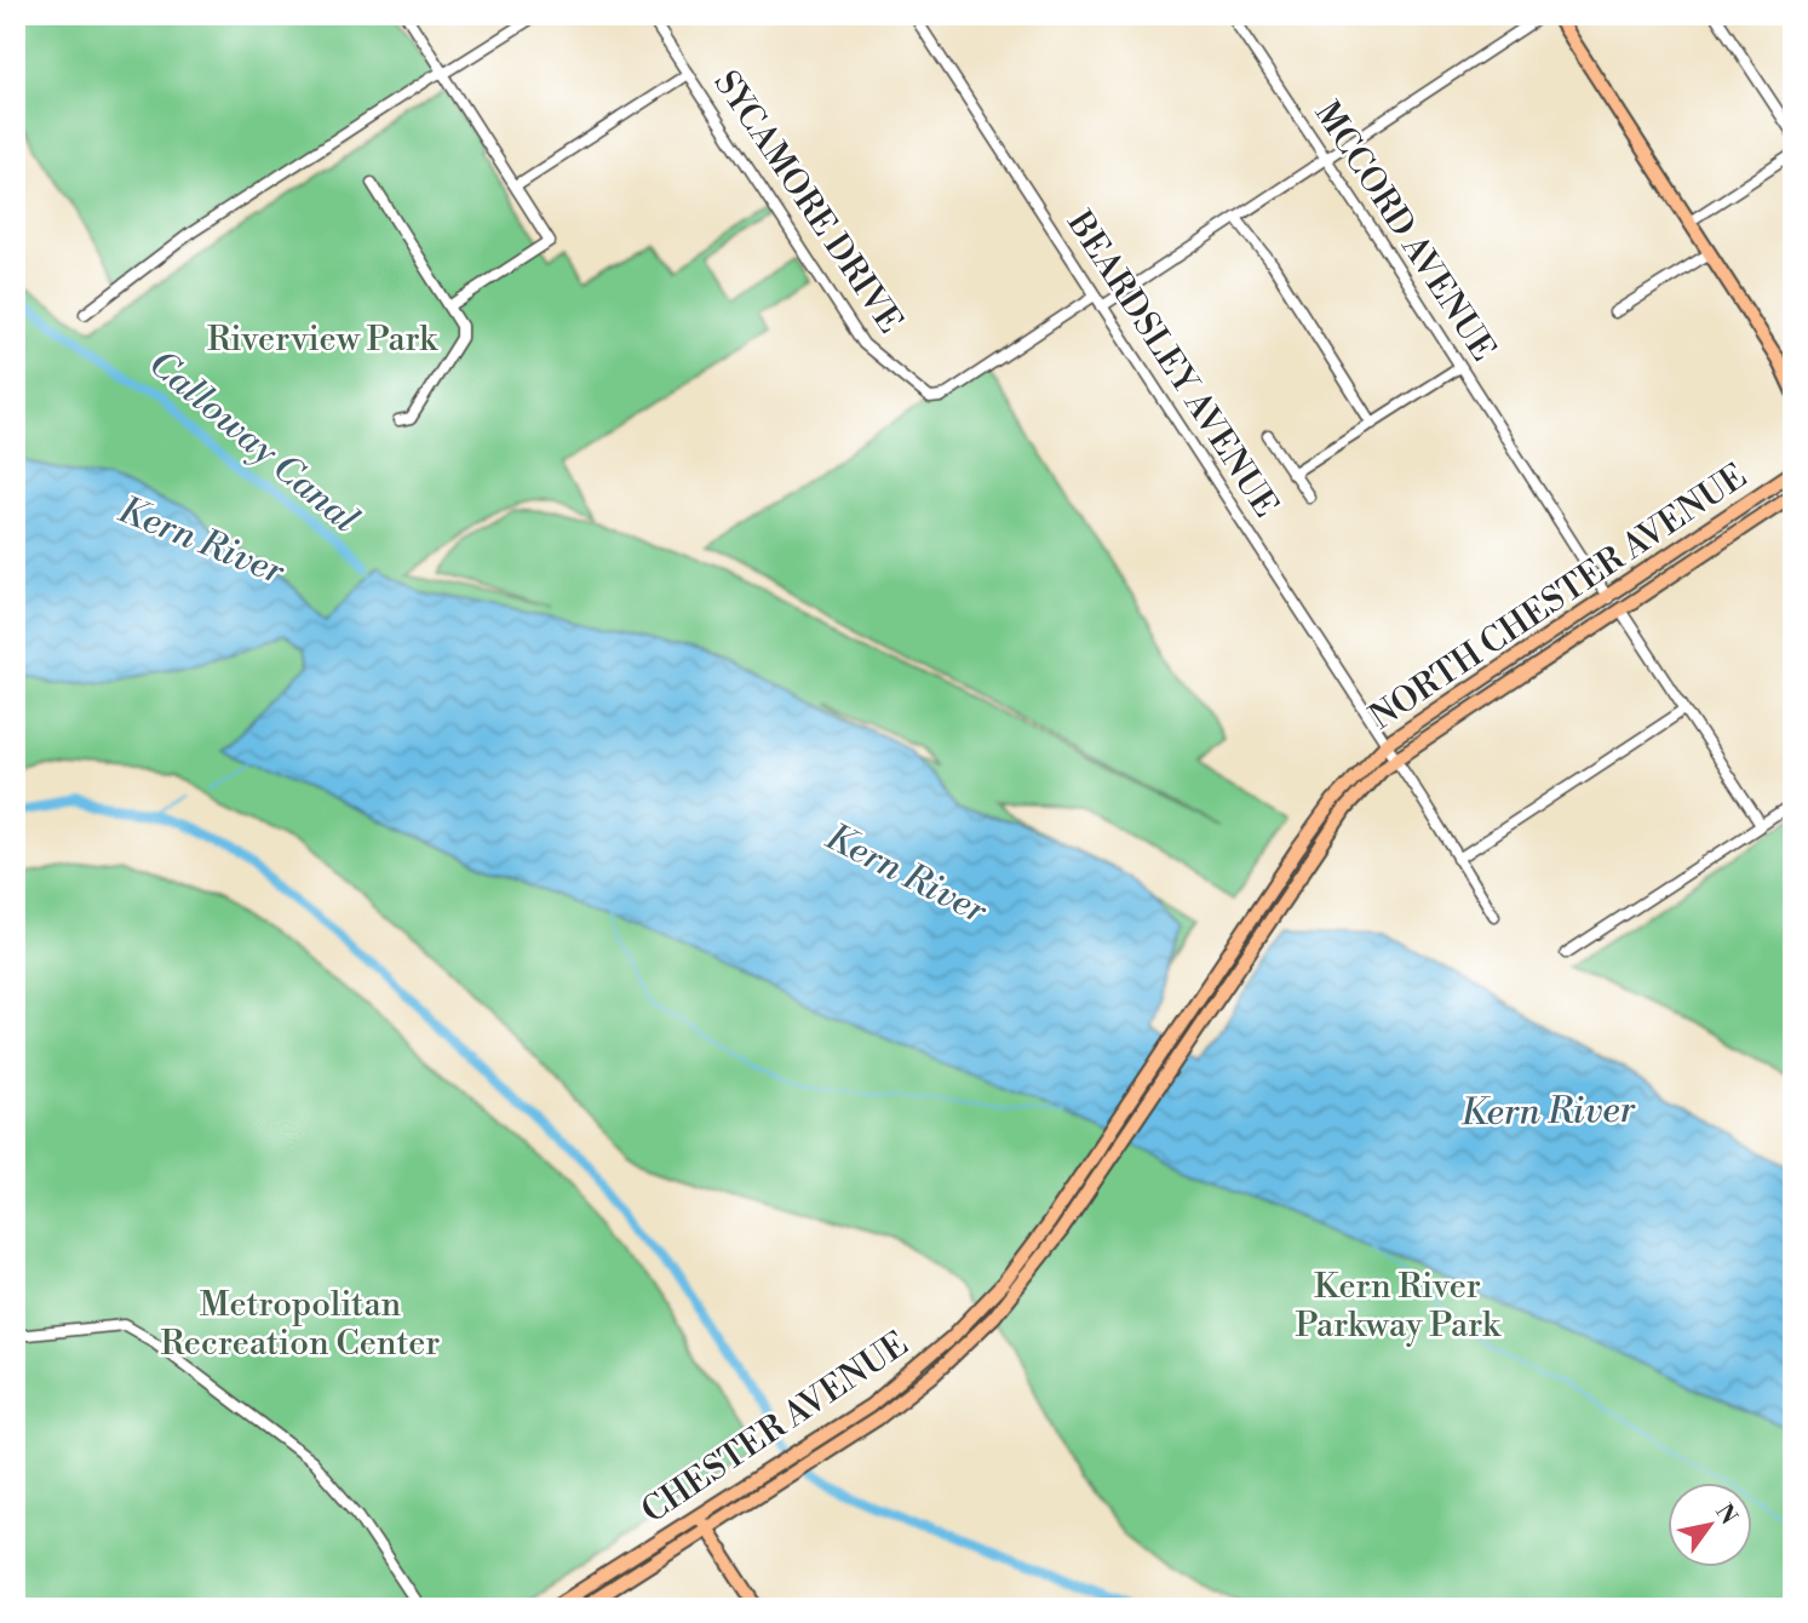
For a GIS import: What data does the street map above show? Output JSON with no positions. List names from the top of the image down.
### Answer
{
  "streets": {
    "main road": ["NORTH CHESTER AVENUE", "CHESTER AVENUE"],
    "street": ["SYCAMORE DRIVE", "MCCORD AVENUE", "BEARDSLEY AVENUE"]
  },
  "crossings": [
    ["SYCAMORE DRIVE", "BEARDSLEY AVENUE"],
    ["MCCORD AVENUE", "NORTH CHESTER AVENUE"],
    ["BEARDSLEY AVENUE", "NORTH CHESTER AVENUE"],
    ["NORTH CHESTER AVENUE", "CHESTER AVENUE"]
  ],
  "water": ["Calloway Canal", "Kern River"],
  "parks": ["Riverview Park", "Kern River Parkway Park", "Metropolitan Recreation Center"],
  "north": "top right"
}
